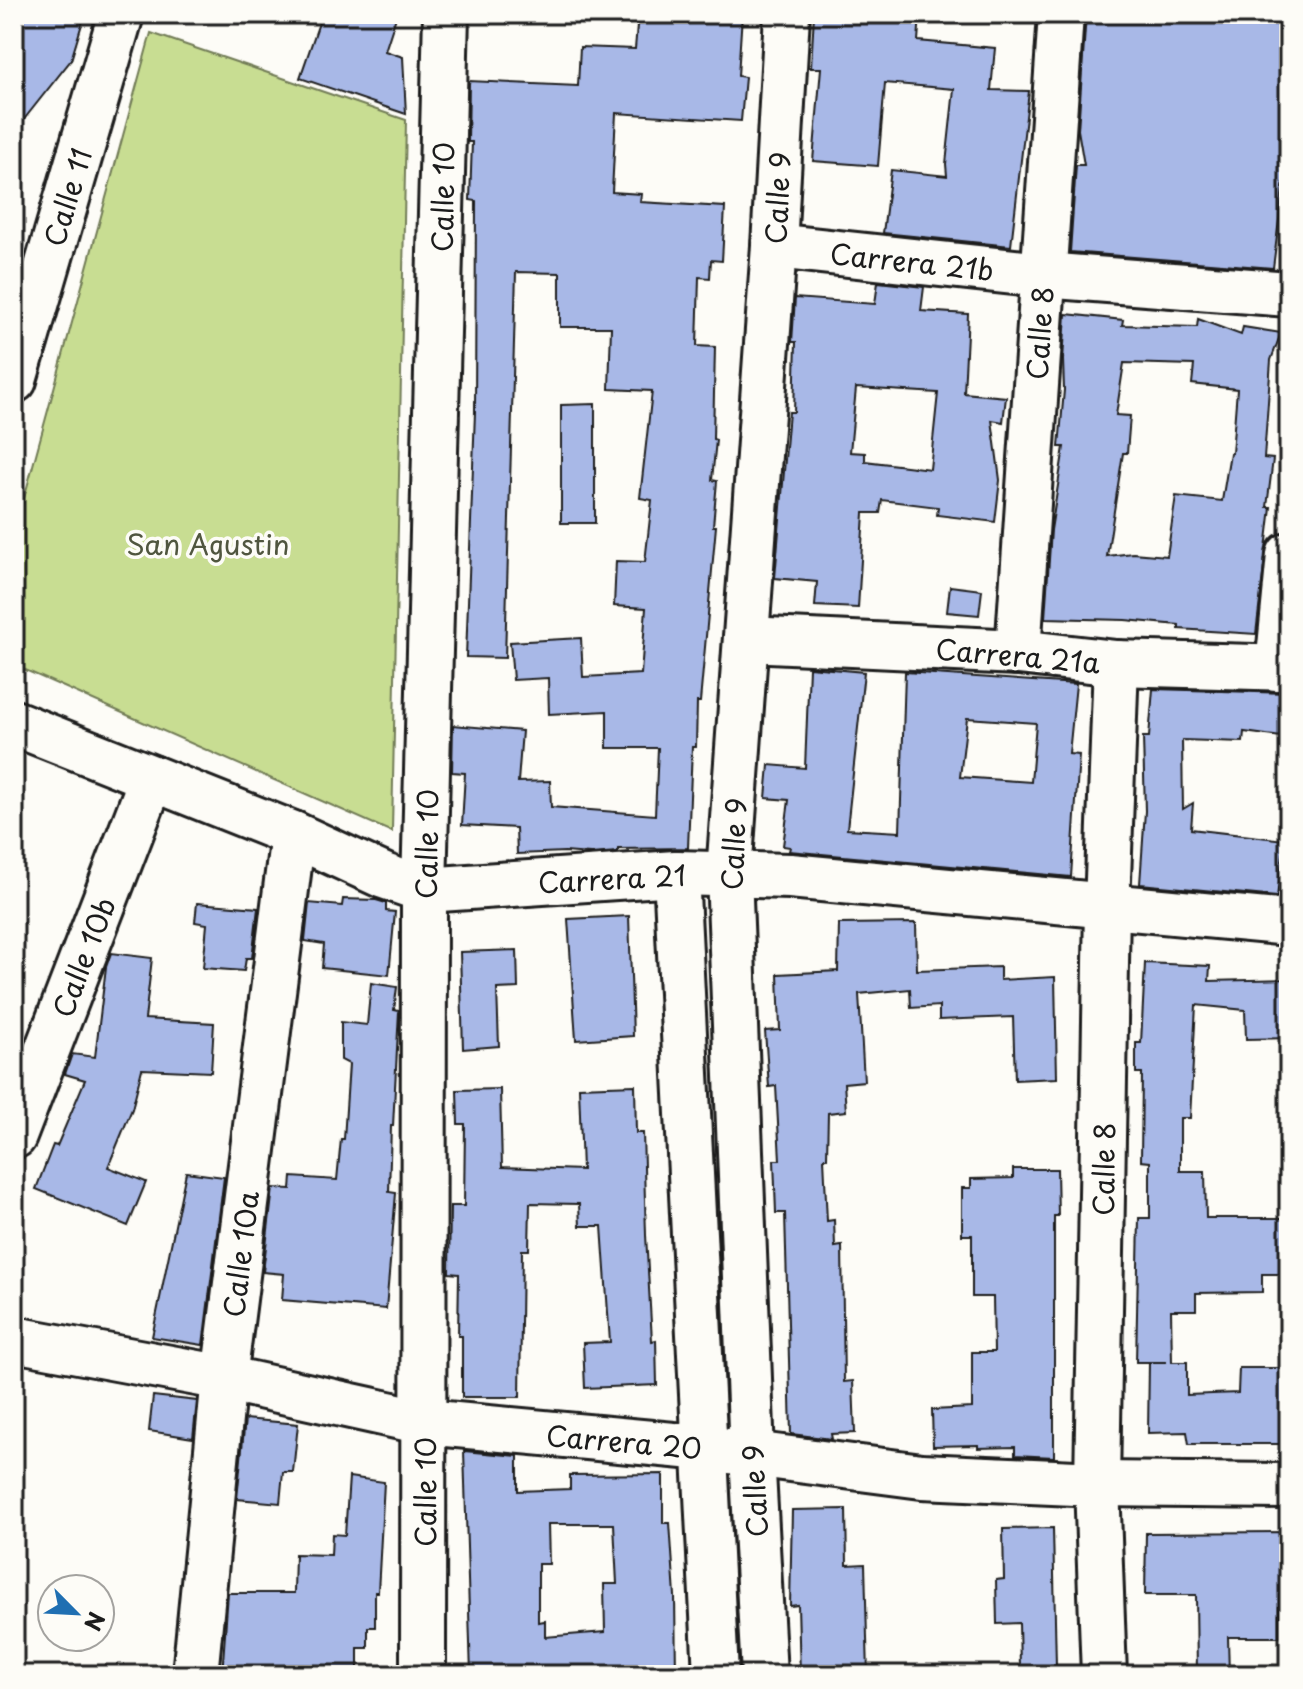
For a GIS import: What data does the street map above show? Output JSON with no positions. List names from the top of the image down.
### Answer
{
  "streets": {
    "street": [
      "Calle 11",
      "Calle 10",
      "Calle 9",
      "Carrera 21b",
      "Calle 8",
      "Carrera 21a",
      "Carrera 21",
      "Calle 10b",
      "Calle 10a",
      "Carrera 20"
    ]
  },
  "crossings": [
    ["Calle 10", "Carrera 21"],
    ["Calle 10", "Carrera 20"],
    ["Calle 9", "Carrera 21b"],
    ["Calle 9", "Carrera 21a"],
    ["Calle 9", "Carrera 21"],
    ["Calle 9", "Carrera 20"],
    ["Carrera 21b", "Calle 8"],
    ["Calle 8", "Carrera 21a"],
    ["Calle 8", "Carrera 21"],
    ["Calle 8", "Carrera 20"],
    ["Carrera 21", "Calle 10b"],
    ["Carrera 21", "Calle 10a"],
    ["Calle 10a", "Carrera 20"]
  ],
  "parks": ["San Agustin"],
  "north": "bottom right"
}
